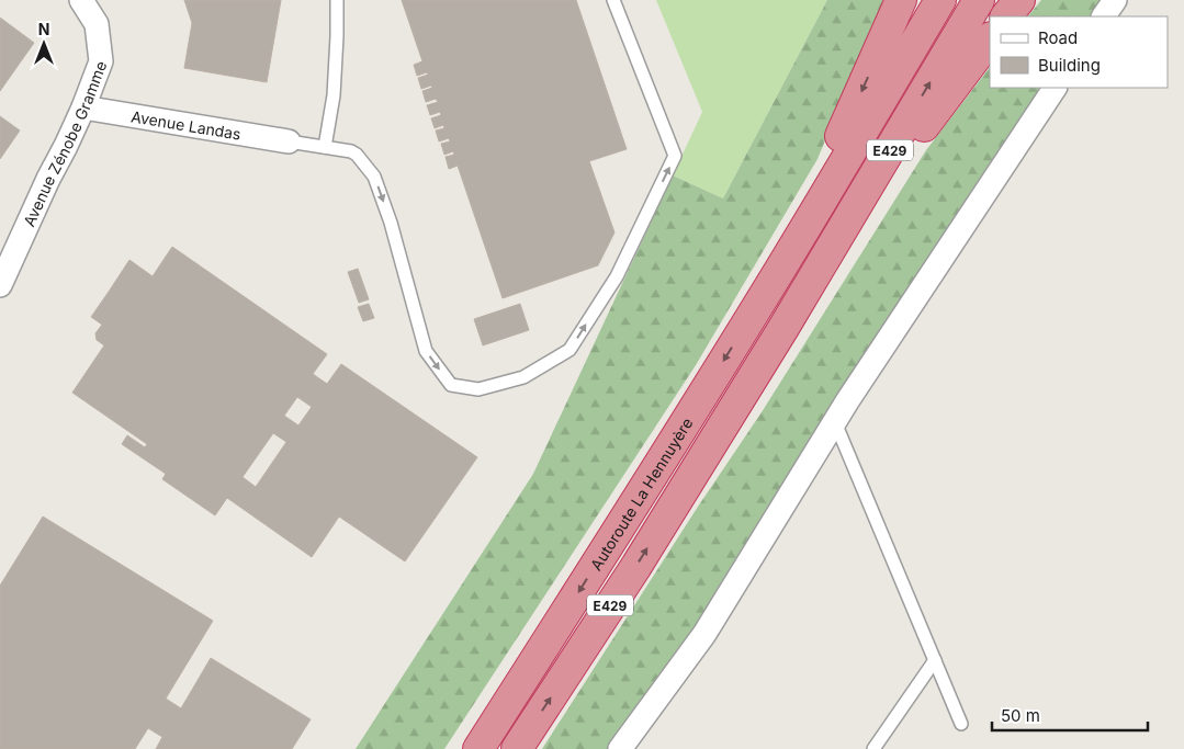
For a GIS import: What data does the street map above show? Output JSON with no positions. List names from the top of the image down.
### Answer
{
  "streets": {
    "highway": ["E429", "Autoroute La Hennuyère"],
    "street": ["Avenue Landas", "Avenue Zénobe Gramme"]
  },
  "crossings": [
    ["Avenue Landas", "Avenue Zénobe Gramme"]
  ],
  "legend": ["Road", "Building"],
  "scale_bar": "50 m",
  "north": "top"
}
